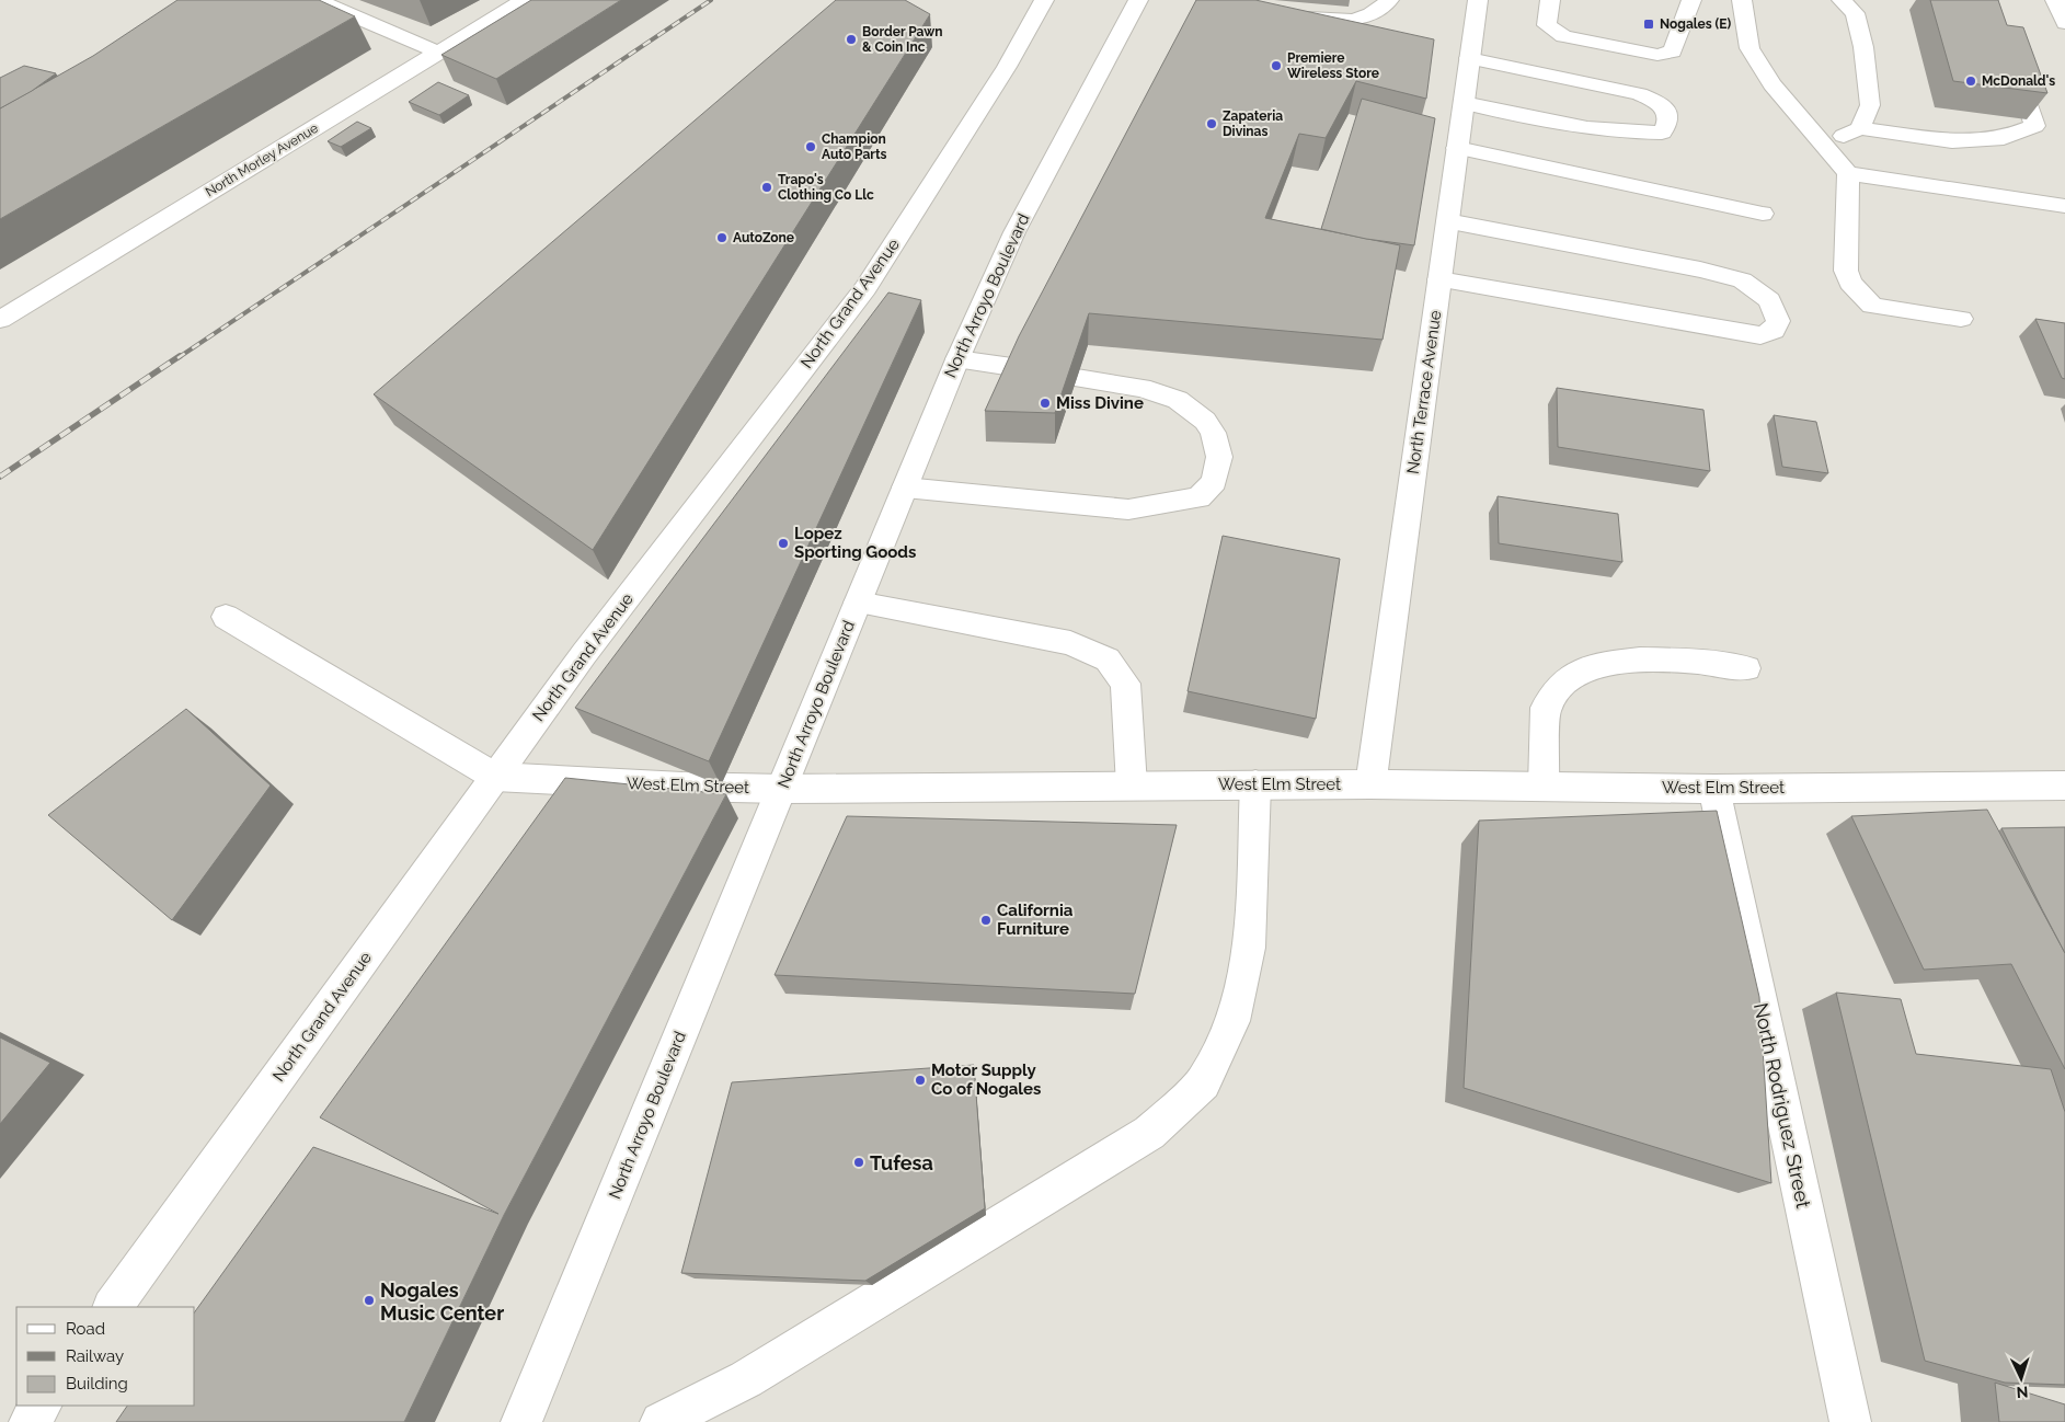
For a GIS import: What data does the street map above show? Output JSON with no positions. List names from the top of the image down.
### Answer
{
  "streets": {
    "street": [
      "North Morley Avenue",
      "North Arroyo Boulevard",
      "North Grand Avenue",
      "North Terrace Avenue",
      "West Elm Street",
      "North Rodriguez Street"
    ]
  },
  "crossings": [
    ["North Arroyo Boulevard", "West Elm Street"],
    ["North Grand Avenue", "West Elm Street"],
    ["North Terrace Avenue", "West Elm Street"],
    ["West Elm Street", "North Rodriguez Street"]
  ],
  "places": {
    "transit": ["Nogales (E)"],
    "other": [
      "Border Pawn & Coin Inc",
      "Premiere Wireless Store",
      "McDonald's",
      "Zapateria Divinas",
      "Champion Auto Parts",
      "Trapo's Clothing Co Llc",
      "AutoZone",
      "Miss Divine",
      "Lopez Sporting Goods",
      "California Furniture",
      "Motor Supply Co of Nogales",
      "Tufesa",
      "Nogales Music Center"
    ]
  },
  "legend": ["Road", "Railway", "Building"],
  "north": "bottom"
}
